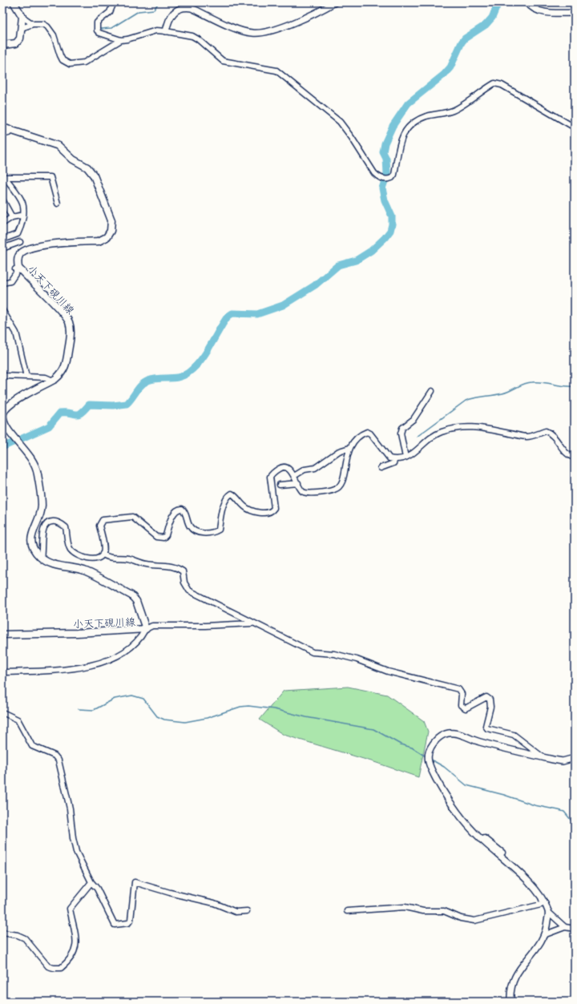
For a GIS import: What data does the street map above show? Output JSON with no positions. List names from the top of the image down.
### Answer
{
  "streets": {
    "main road": ["小天下硯川線"]
  }
}
